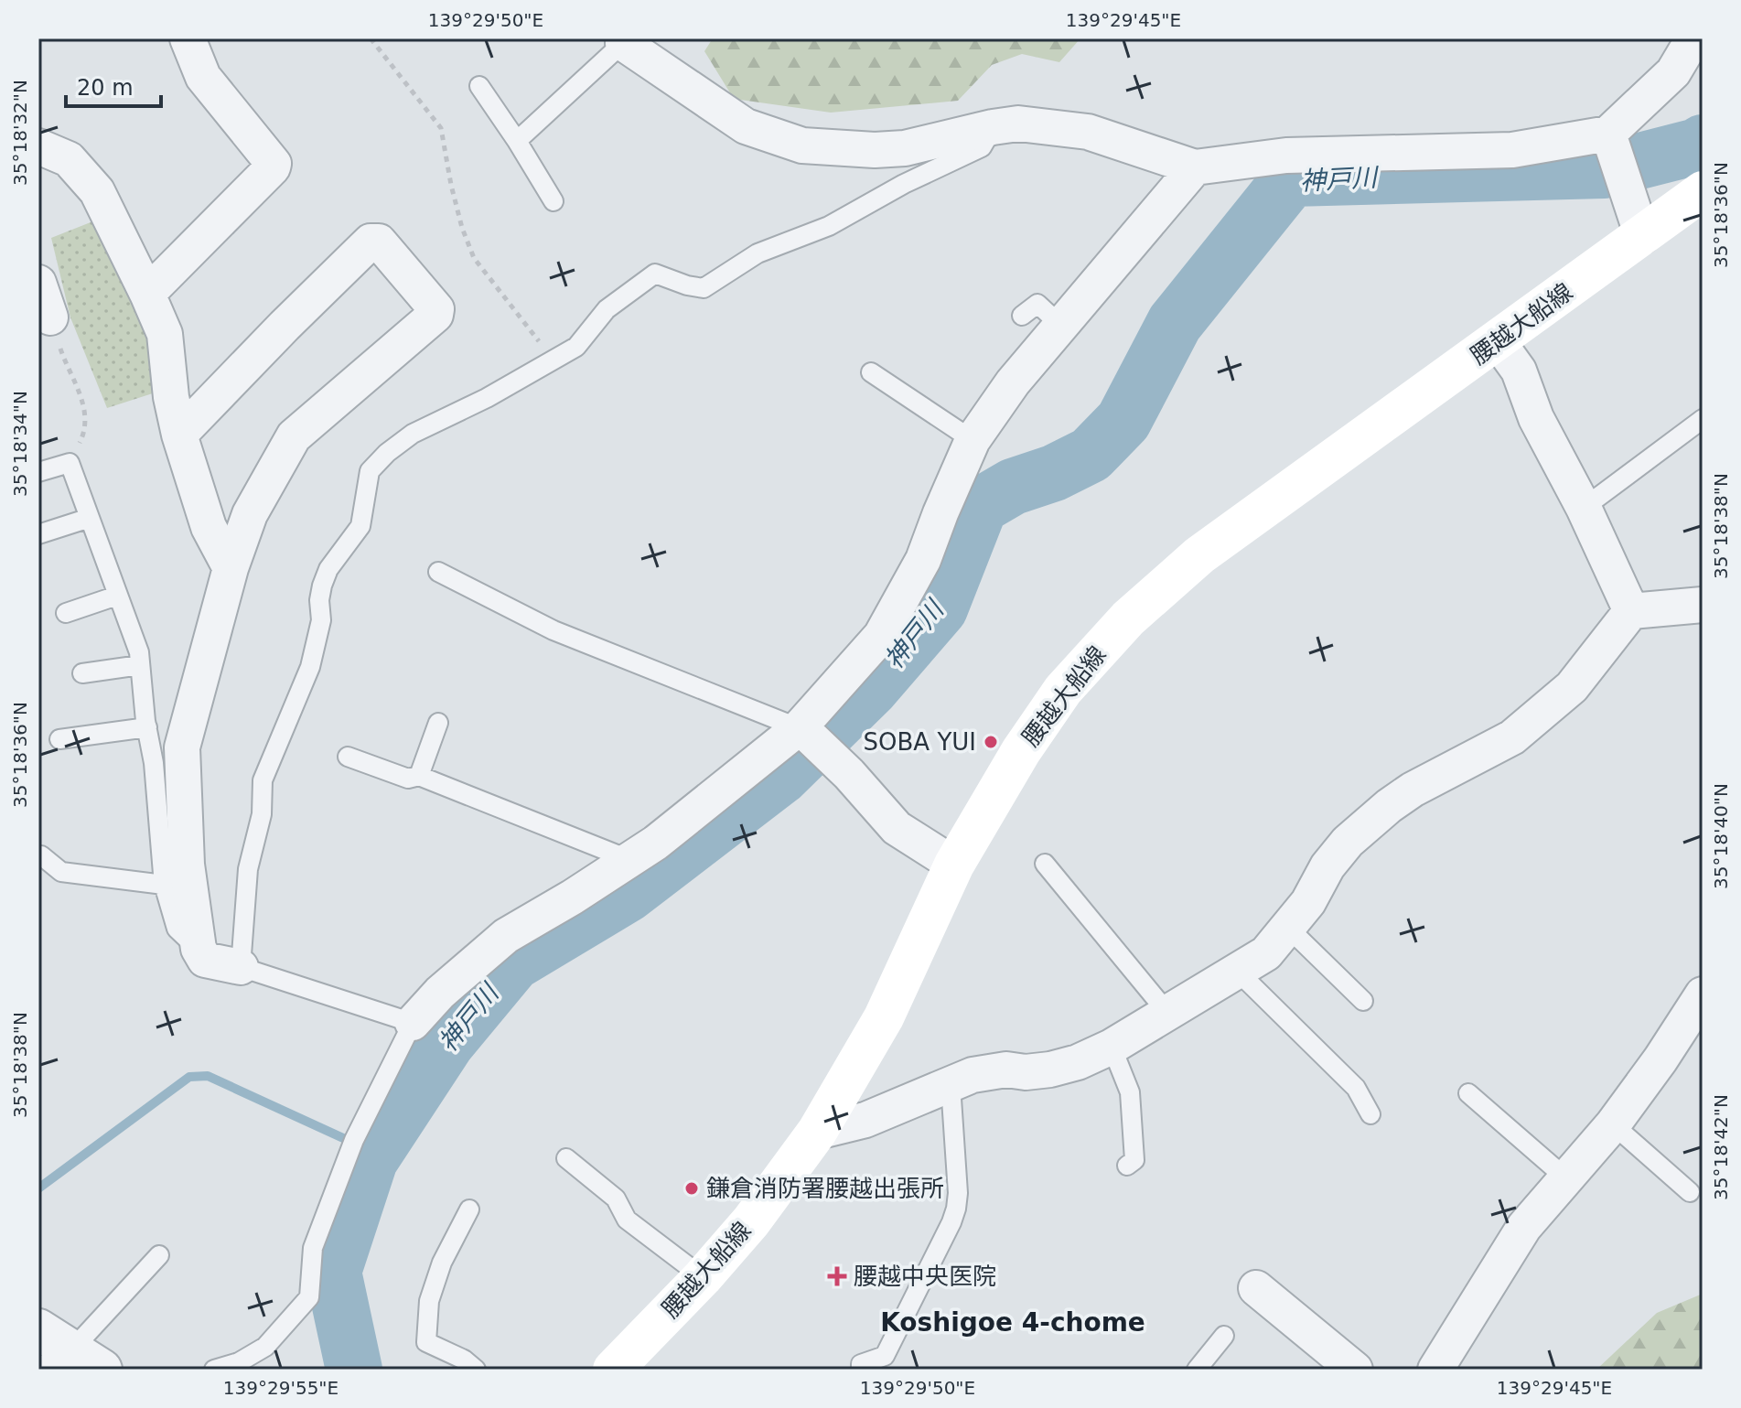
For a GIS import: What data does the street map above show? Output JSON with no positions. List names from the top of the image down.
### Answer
{
  "streets": {
    "main road": ["腰越大船線"]
  },
  "districts": ["Koshigoe 4-chome"],
  "water": ["神戸川"],
  "places": {
    "other": ["SOBA YUI", "鎌倉消防署腰越出張所"],
    "health": ["腰越中央医院"]
  },
  "scale_bar": "20 m",
  "coordinates": [
    "139°29'50\"E",
    "139°29'45\"E",
    "35°18'32\"N",
    "35°18'36\"N",
    "35°18'34\"N",
    "35°18'38\"N",
    "35°18'40\"N",
    "35°18'42\"N",
    "139°29'55\"E"
  ]
}
